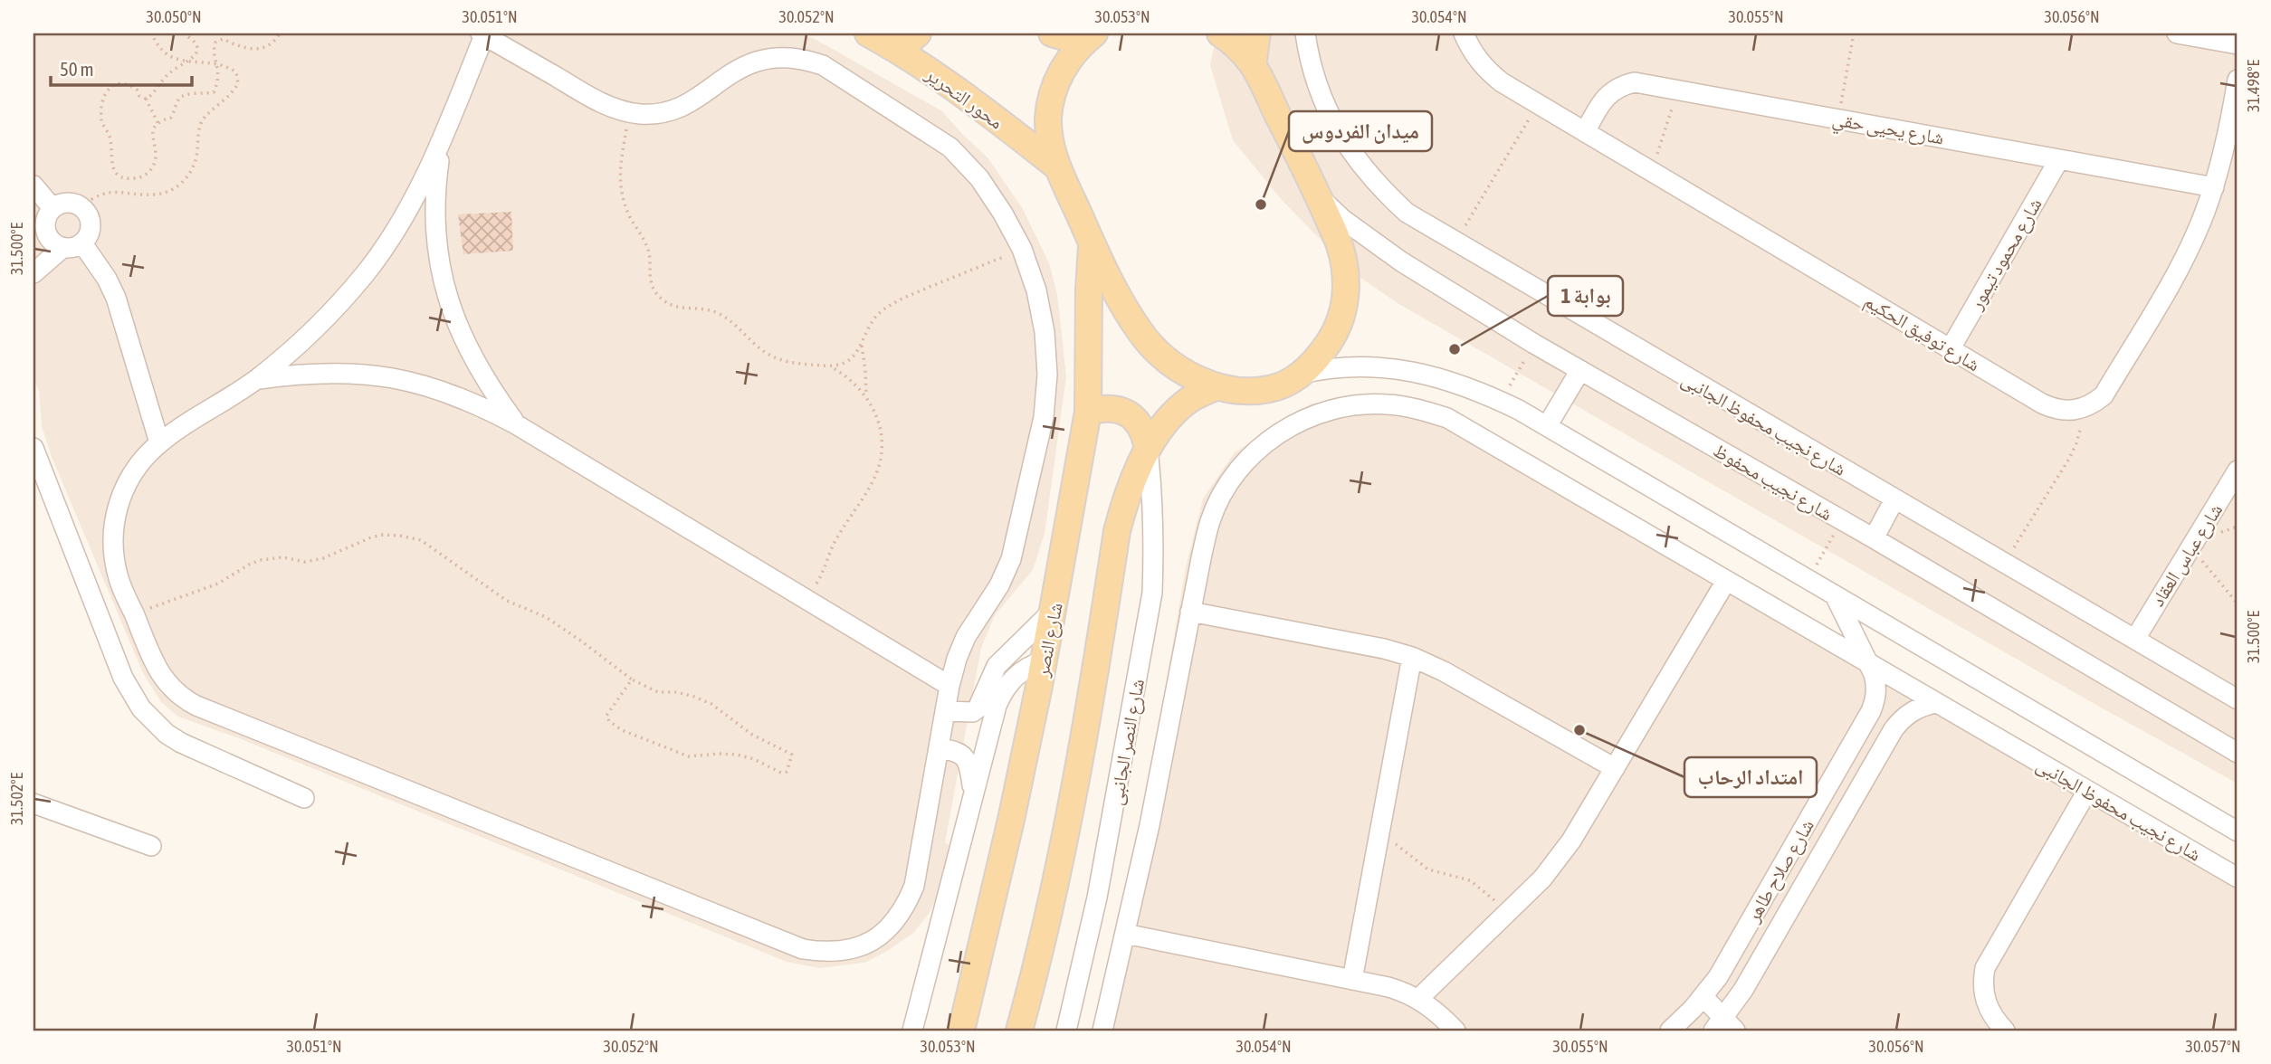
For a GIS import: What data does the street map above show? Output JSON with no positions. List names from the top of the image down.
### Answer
{
  "streets": {
    "main road": ["محور التحرير", "شارع النصر"],
    "street": [
      "شارع يحيى حقي",
      "شارع محمود تيمور",
      "شارع توفيق الحكيم",
      "شارع نجيب محفوظ الجانبى",
      "شارع نجيب محفوظ",
      "شارع عباس العقاد",
      "شارع النصر الجانبى",
      "شارع صلاح طاهر"
    ]
  },
  "crossings": [
    ["شارع يحيى حقي", "شارع محمود تيمور"],
    ["شارع يحيى حقي", "شارع توفيق الحكيم"],
    ["شارع محمود تيمور", "شارع توفيق الحكيم"],
    ["شارع نجيب محفوظ الجانبى", "شارع عباس العقاد"],
    ["شارع نجيب محفوظ الجانبى", "شارع صلاح طاهر"]
  ],
  "places": ["ميدان الفردوس", "بوابة 1", "امتداد الرحاب"],
  "scale_bar": "50 m",
  "coordinates": [
    "30.050°N",
    "30.051°N",
    "30.052°N",
    "30.053°N",
    "30.054°N",
    "30.055°N",
    "30.056°N",
    "31.498°E",
    "31.500°E",
    "31.502°E",
    "30.057°N"
  ]
}
